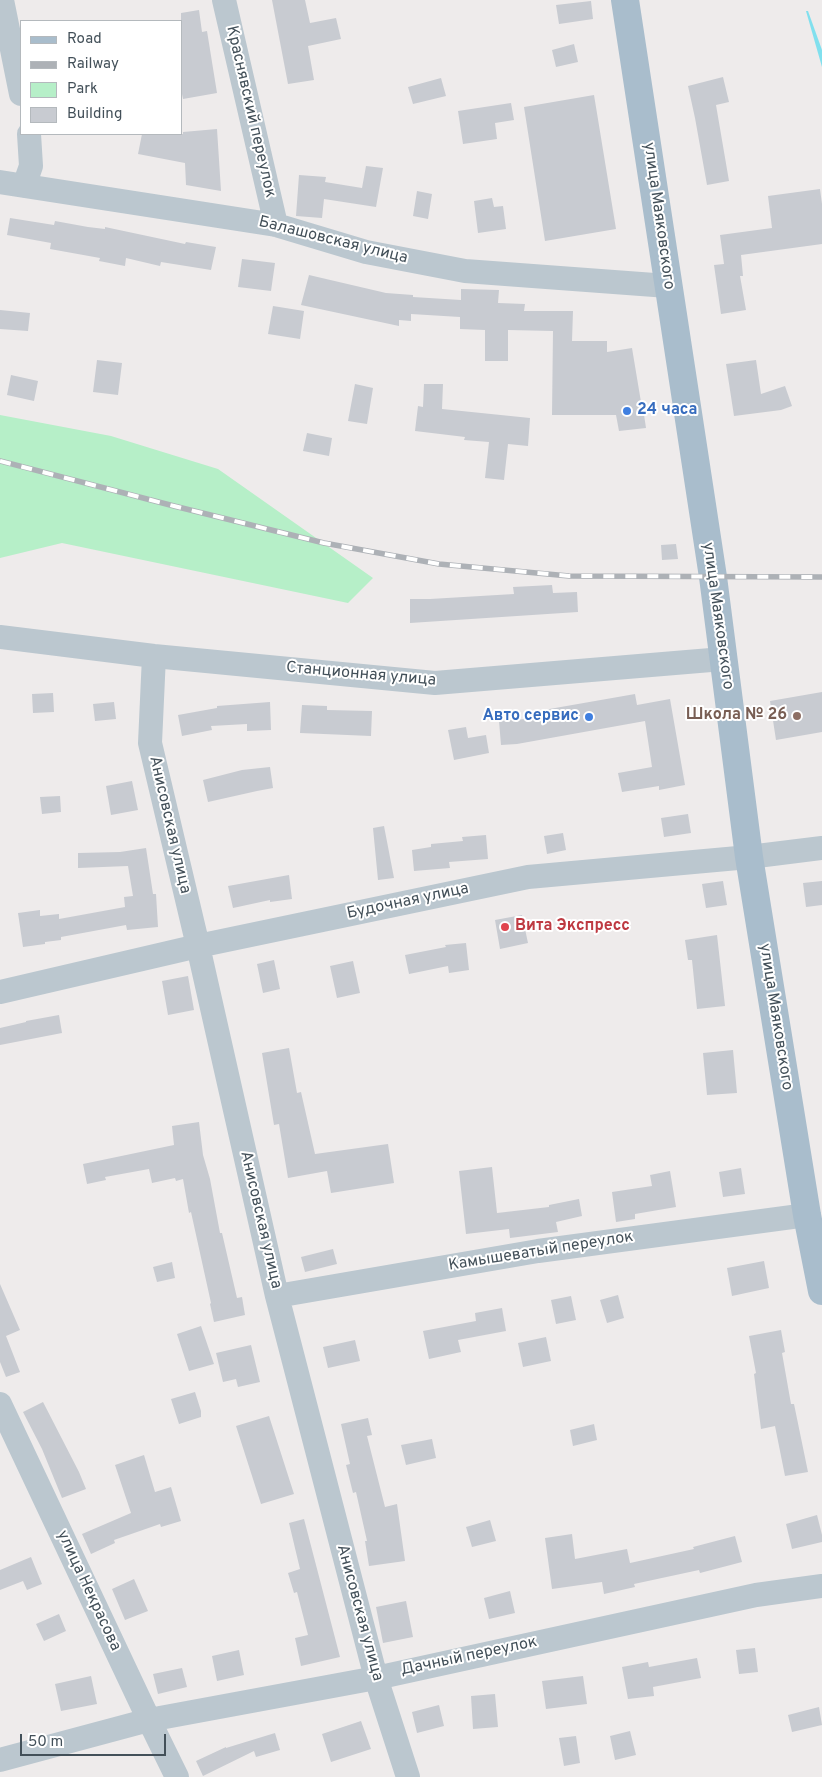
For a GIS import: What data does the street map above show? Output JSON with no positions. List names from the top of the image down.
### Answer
{
  "streets": {
    "main road": ["улица Маяковского"],
    "street": [
      "Краснявский переулок",
      "Балашовская улица",
      "Станционная улица",
      "Анисовская улица",
      "Будочная улица",
      "Камышеватый переулок",
      "улица Некрасова",
      "Дачный переулок"
    ]
  },
  "crossings": [
    ["Краснявский переулок", "Балашовская улица"],
    ["улица Маяковского", "Балашовская улица"],
    ["улица Маяковского", "Станционная улица"],
    ["улица Маяковского", "Будочная улица"],
    ["улица Маяковского", "Камышеватый переулок"],
    ["Станционная улица", "Анисовская улица"],
    ["Анисовская улица", "Будочная улица"],
    ["Анисовская улица", "Камышеватый переулок"],
    ["Анисовская улица", "Дачный переулок"],
    ["улица Некрасова", "Дачный переулок"]
  ],
  "places": [
    "24 часа",
    "Школа № 26",
    "Авто сервис",
    "Вита Экспресс"
  ],
  "legend": [
    "Road",
    "Railway",
    "Park",
    "Building"
  ],
  "scale_bar": "50 m"
}
